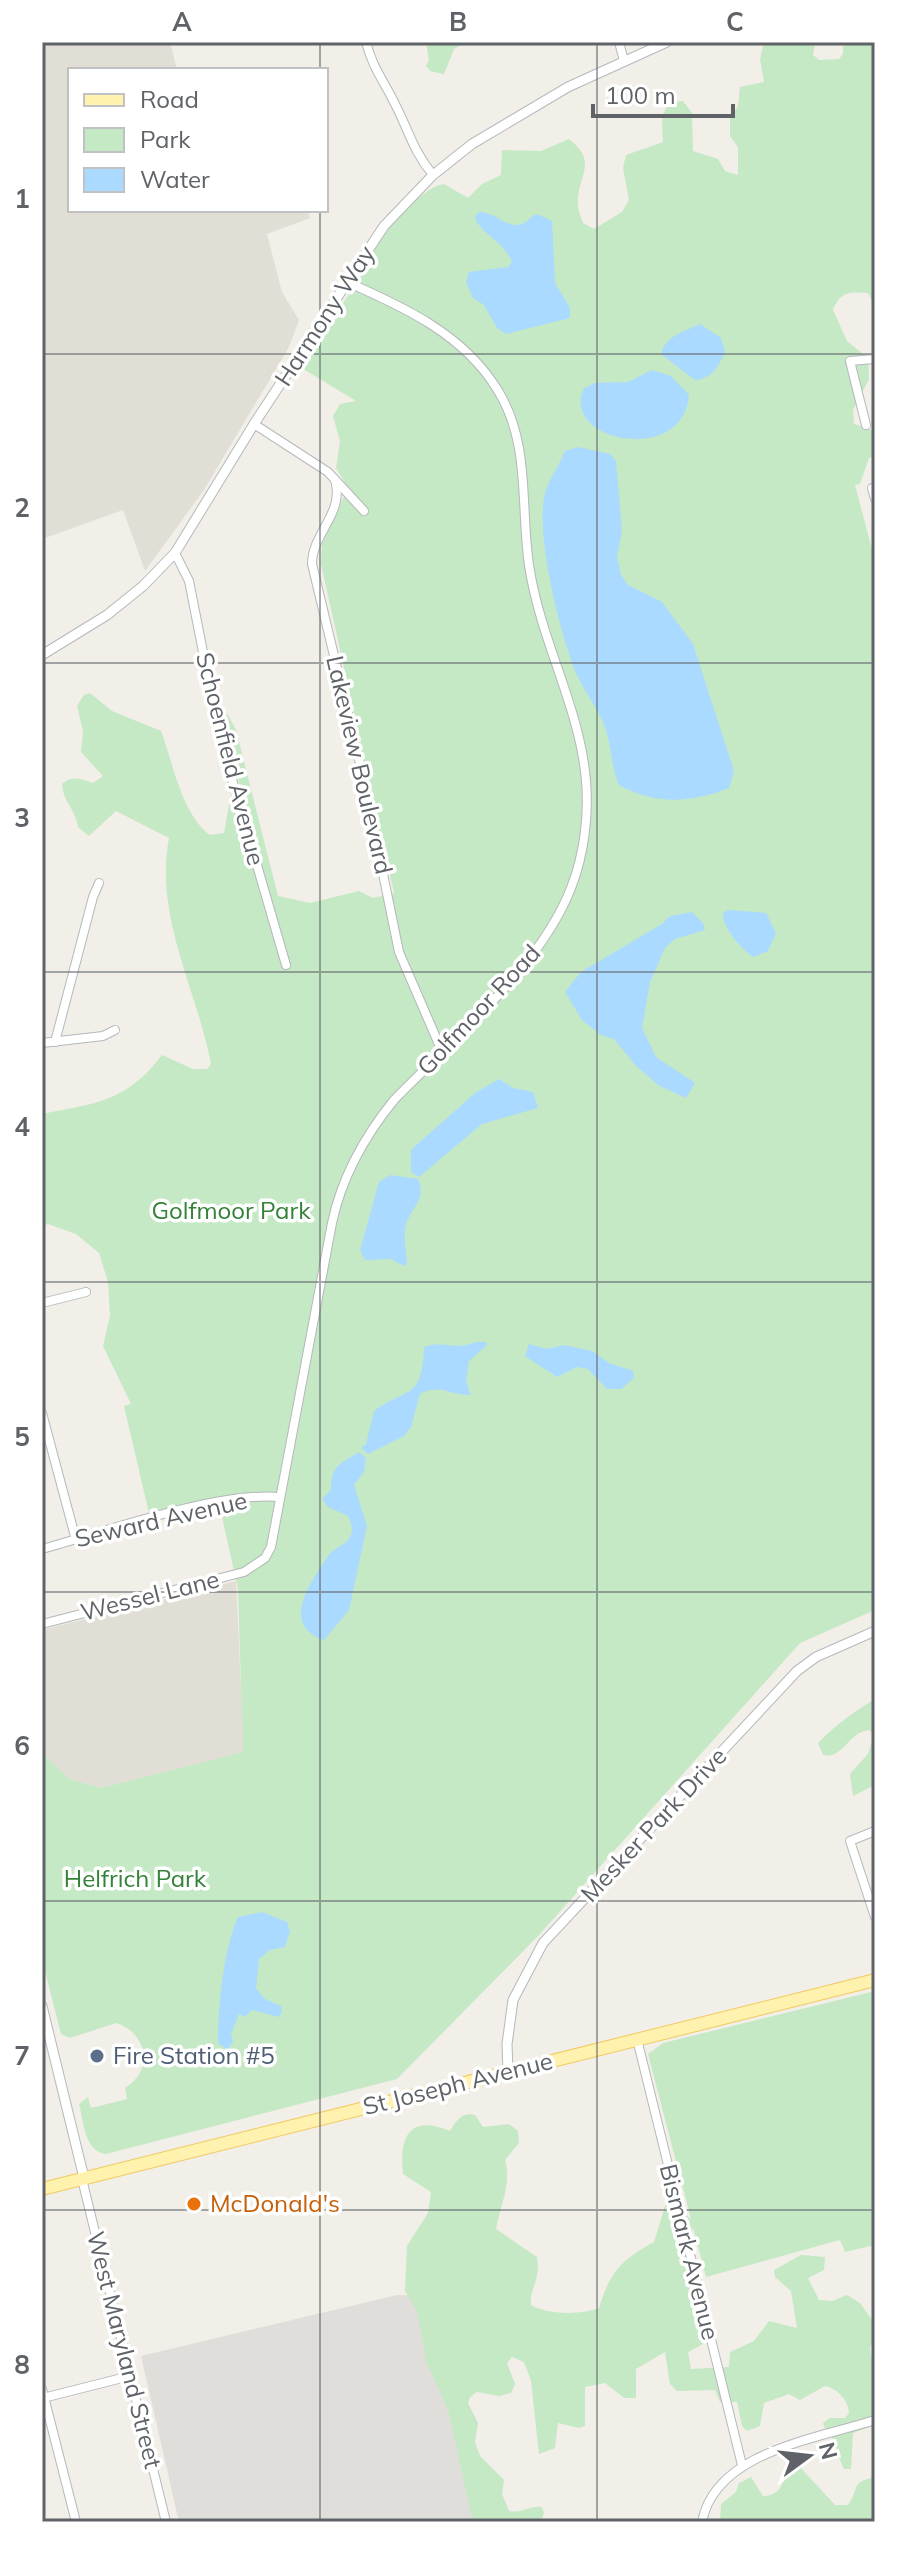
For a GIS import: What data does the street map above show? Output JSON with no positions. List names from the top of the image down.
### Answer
{
  "streets": {
    "main road": ["St Joseph Avenue"],
    "street": [
      "Harmony Way",
      "Schoenfield Avenue",
      "Lakeview Boulevard",
      "Golfmoor Road",
      "Seward Avenue",
      "Wessel Lane",
      "Mesker Park Drive",
      "Bismark Avenue",
      "West Maryland Street"
    ]
  },
  "crossings": [
    ["Harmony Way", "Schoenfield Avenue"],
    ["Harmony Way", "Golfmoor Road"],
    ["Lakeview Boulevard", "Golfmoor Road"],
    ["Golfmoor Road", "Seward Avenue"],
    ["Golfmoor Road", "Wessel Lane"],
    ["Mesker Park Drive", "St Joseph Avenue"],
    ["St Joseph Avenue", "Bismark Avenue"],
    ["St Joseph Avenue", "West Maryland Street"]
  ],
  "parks": ["Golfmoor Park", "Helfrich Park"],
  "places": ["Fire Station #5", "McDonald's"],
  "legend": ["Road", "Park", "Water"],
  "scale_bar": "100 m",
  "north": "right",
  "grid": {
    "columns": ["A", "B", "C"],
    "rows": [
      "1",
      "2",
      "3",
      "4",
      "5",
      "6",
      "7",
      "8"
    ]
  }
}
